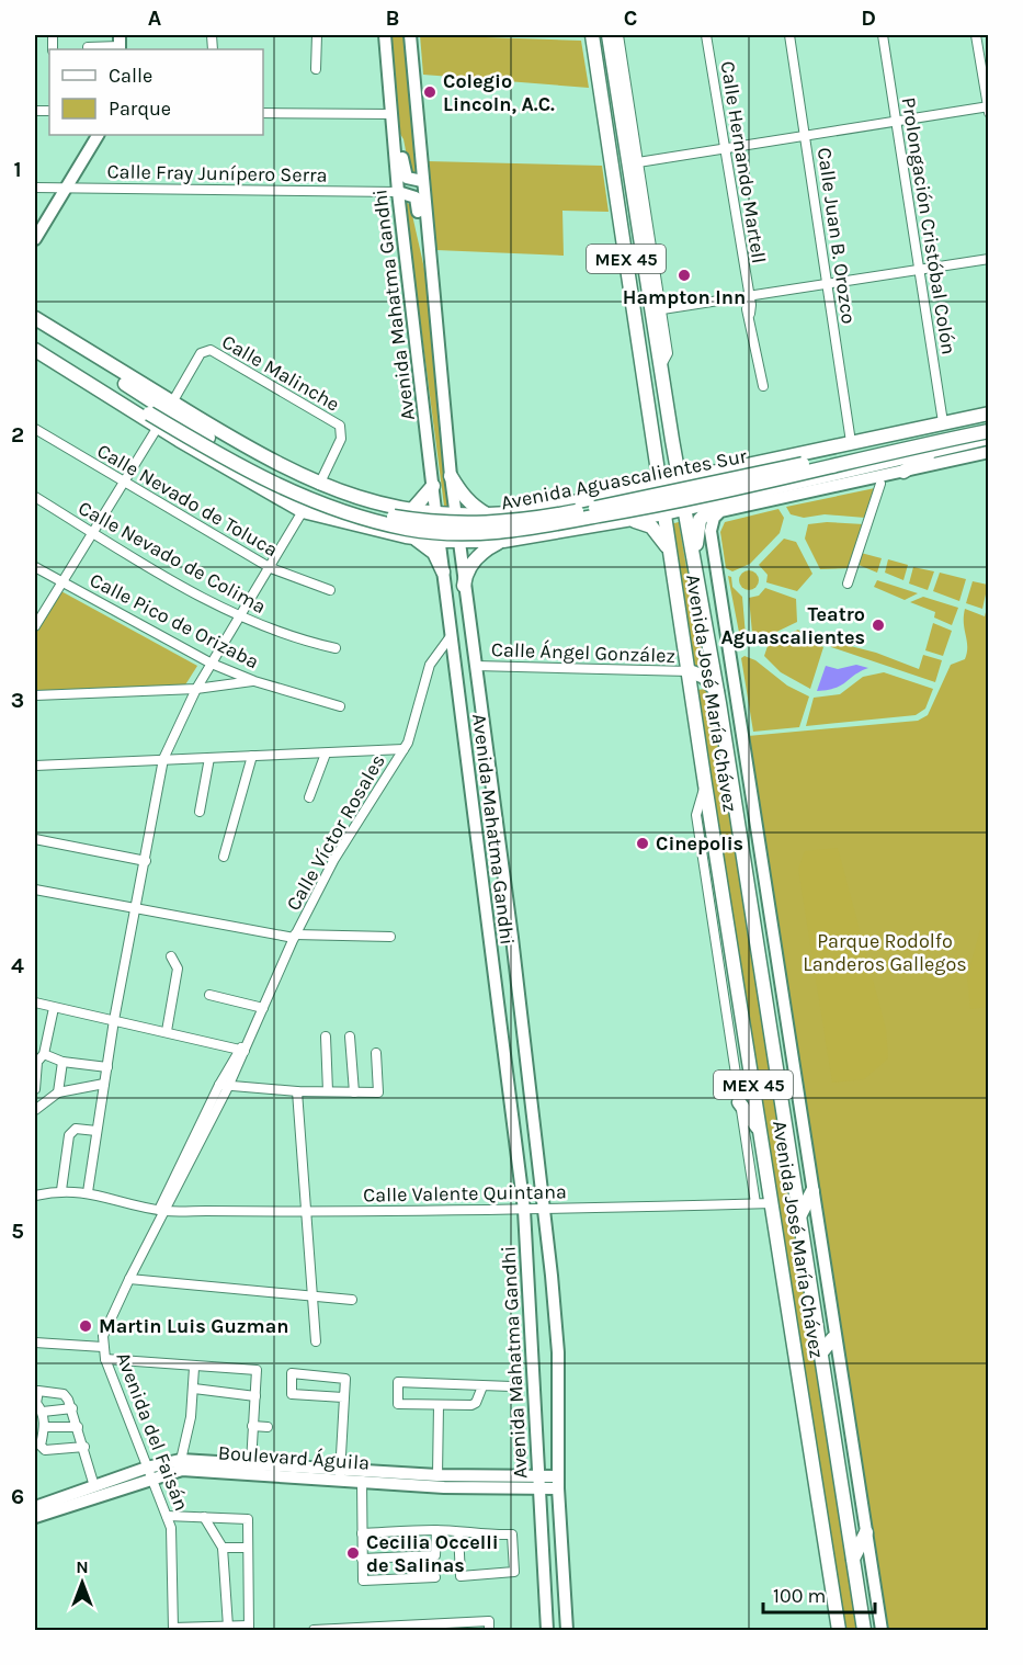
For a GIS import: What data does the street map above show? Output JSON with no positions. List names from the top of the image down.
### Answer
{
  "streets": {
    "main road": [
      "MEX 45",
      "Avenida Mahatma Gandhi",
      "Avenida Aguascalientes Sur",
      "Avenida José María Chávez",
      "Boulevard Águila"
    ],
    "street": [
      "Calle Hernando Martell",
      "Calle Fray Junípero Serra",
      "Prolongación Cristóbal Colón",
      "Calle Juan B. Orozco",
      "Calle Malinche",
      "Calle Nevado de Toluca",
      "Calle Nevado de Colima",
      "Calle Pico de Orizaba",
      "Calle Ángel González",
      "Calle Víctor Rosales",
      "Calle Valente Quintana",
      "Avenida del Faisán"
    ]
  },
  "crossings": [
    ["Calle Fray Junípero Serra", "Avenida Mahatma Gandhi"],
    ["Prolongación Cristóbal Colón", "Avenida Aguascalientes Sur"],
    ["Calle Juan B. Orozco", "Avenida Aguascalientes Sur"],
    ["Avenida Mahatma Gandhi", "Avenida Aguascalientes Sur"],
    ["Avenida Mahatma Gandhi", "Calle Ángel González"],
    ["Avenida Mahatma Gandhi", "Calle Víctor Rosales"],
    ["Avenida Mahatma Gandhi", "Calle Valente Quintana"],
    ["Avenida Mahatma Gandhi", "Boulevard Águila"],
    ["Calle Malinche", "Avenida Aguascalientes Sur"],
    ["Avenida Aguascalientes Sur", "Avenida José María Chávez"],
    ["Calle Ángel González", "Avenida José María Chávez"],
    ["Avenida José María Chávez", "Calle Valente Quintana"],
    ["Calle Víctor Rosales", "Calle Valente Quintana"],
    ["Calle Víctor Rosales", "Avenida del Faisán"],
    ["Calle Valente Quintana", "Avenida del Faisán"],
    ["Avenida del Faisán", "Boulevard Águila"]
  ],
  "parks": ["Parque Rodolfo Landeros Gallegos"],
  "places": [
    "Colegio Lincoln, A.C.",
    "Hampton Inn",
    "Teatro Aguascalientes",
    "Cinepolis",
    "Martin Luis Guzman",
    "Cecilia Occelli de Salinas"
  ],
  "legend": ["Calle", "Parque"],
  "scale_bar": "100 m",
  "north": "top",
  "grid": {
    "columns": [
      "A",
      "B",
      "C",
      "D"
    ],
    "rows": [
      "1",
      "2",
      "3",
      "4",
      "5",
      "6"
    ]
  }
}
